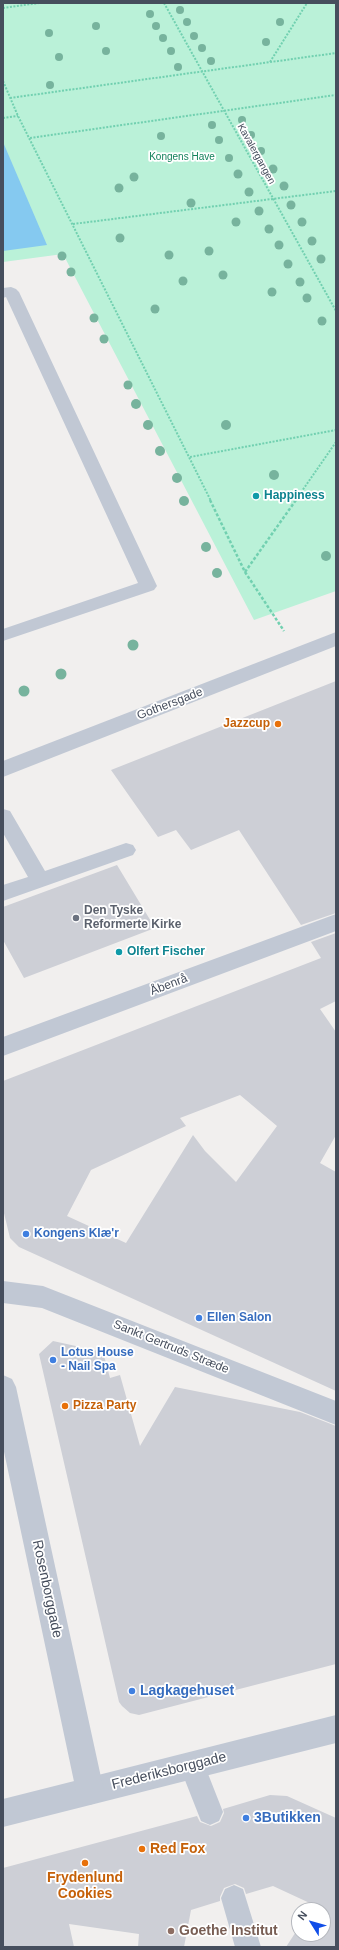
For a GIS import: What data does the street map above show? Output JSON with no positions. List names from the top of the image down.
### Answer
{
  "streets": {
    "street": [
      "Gothersgade",
      "Åbenrå",
      "Sankt Gertruds Stræde",
      "Rosenborggade",
      "Frederiksborggade"
    ],
    "path": ["Kavalergangen"]
  },
  "crossings": [
    ["Rosenborggade", "Frederiksborggade"]
  ],
  "parks": ["Kongens Have"],
  "places": [
    "Happiness",
    "Jazzcup",
    "Den Tyske Reformerte Kirke",
    "Olfert Fischer",
    "Kongens Klæ'r",
    "Ellen Salon",
    "Lotus House - Nail Spa",
    "Pizza Party",
    "Lagkagehuset",
    "3Butikken",
    "Red Fox",
    "Frydenlund Cookies",
    "Goethe Institut"
  ],
  "north": "top left"
}
